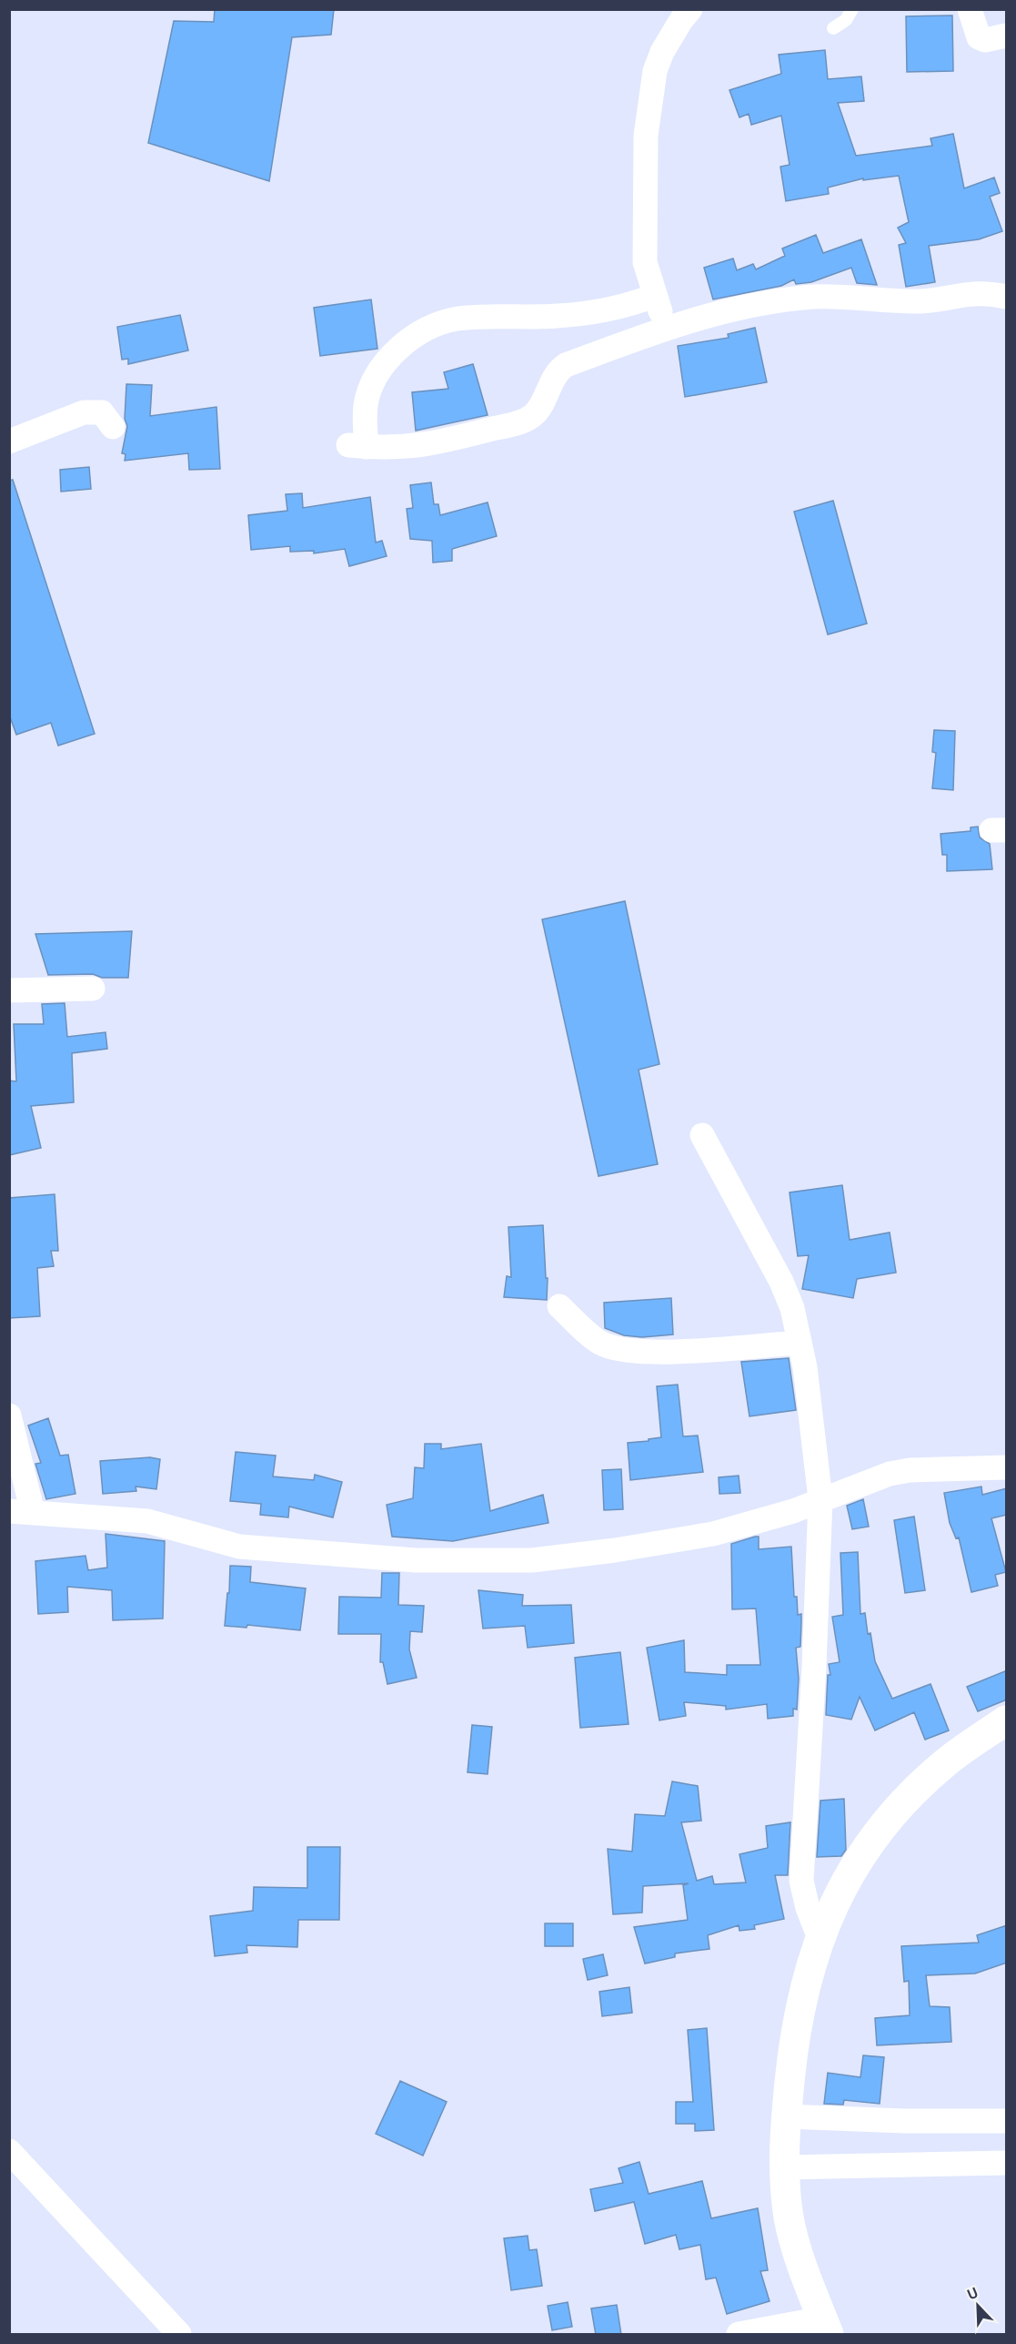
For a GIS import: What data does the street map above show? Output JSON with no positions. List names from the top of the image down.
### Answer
{
  "north": "top left"
}
